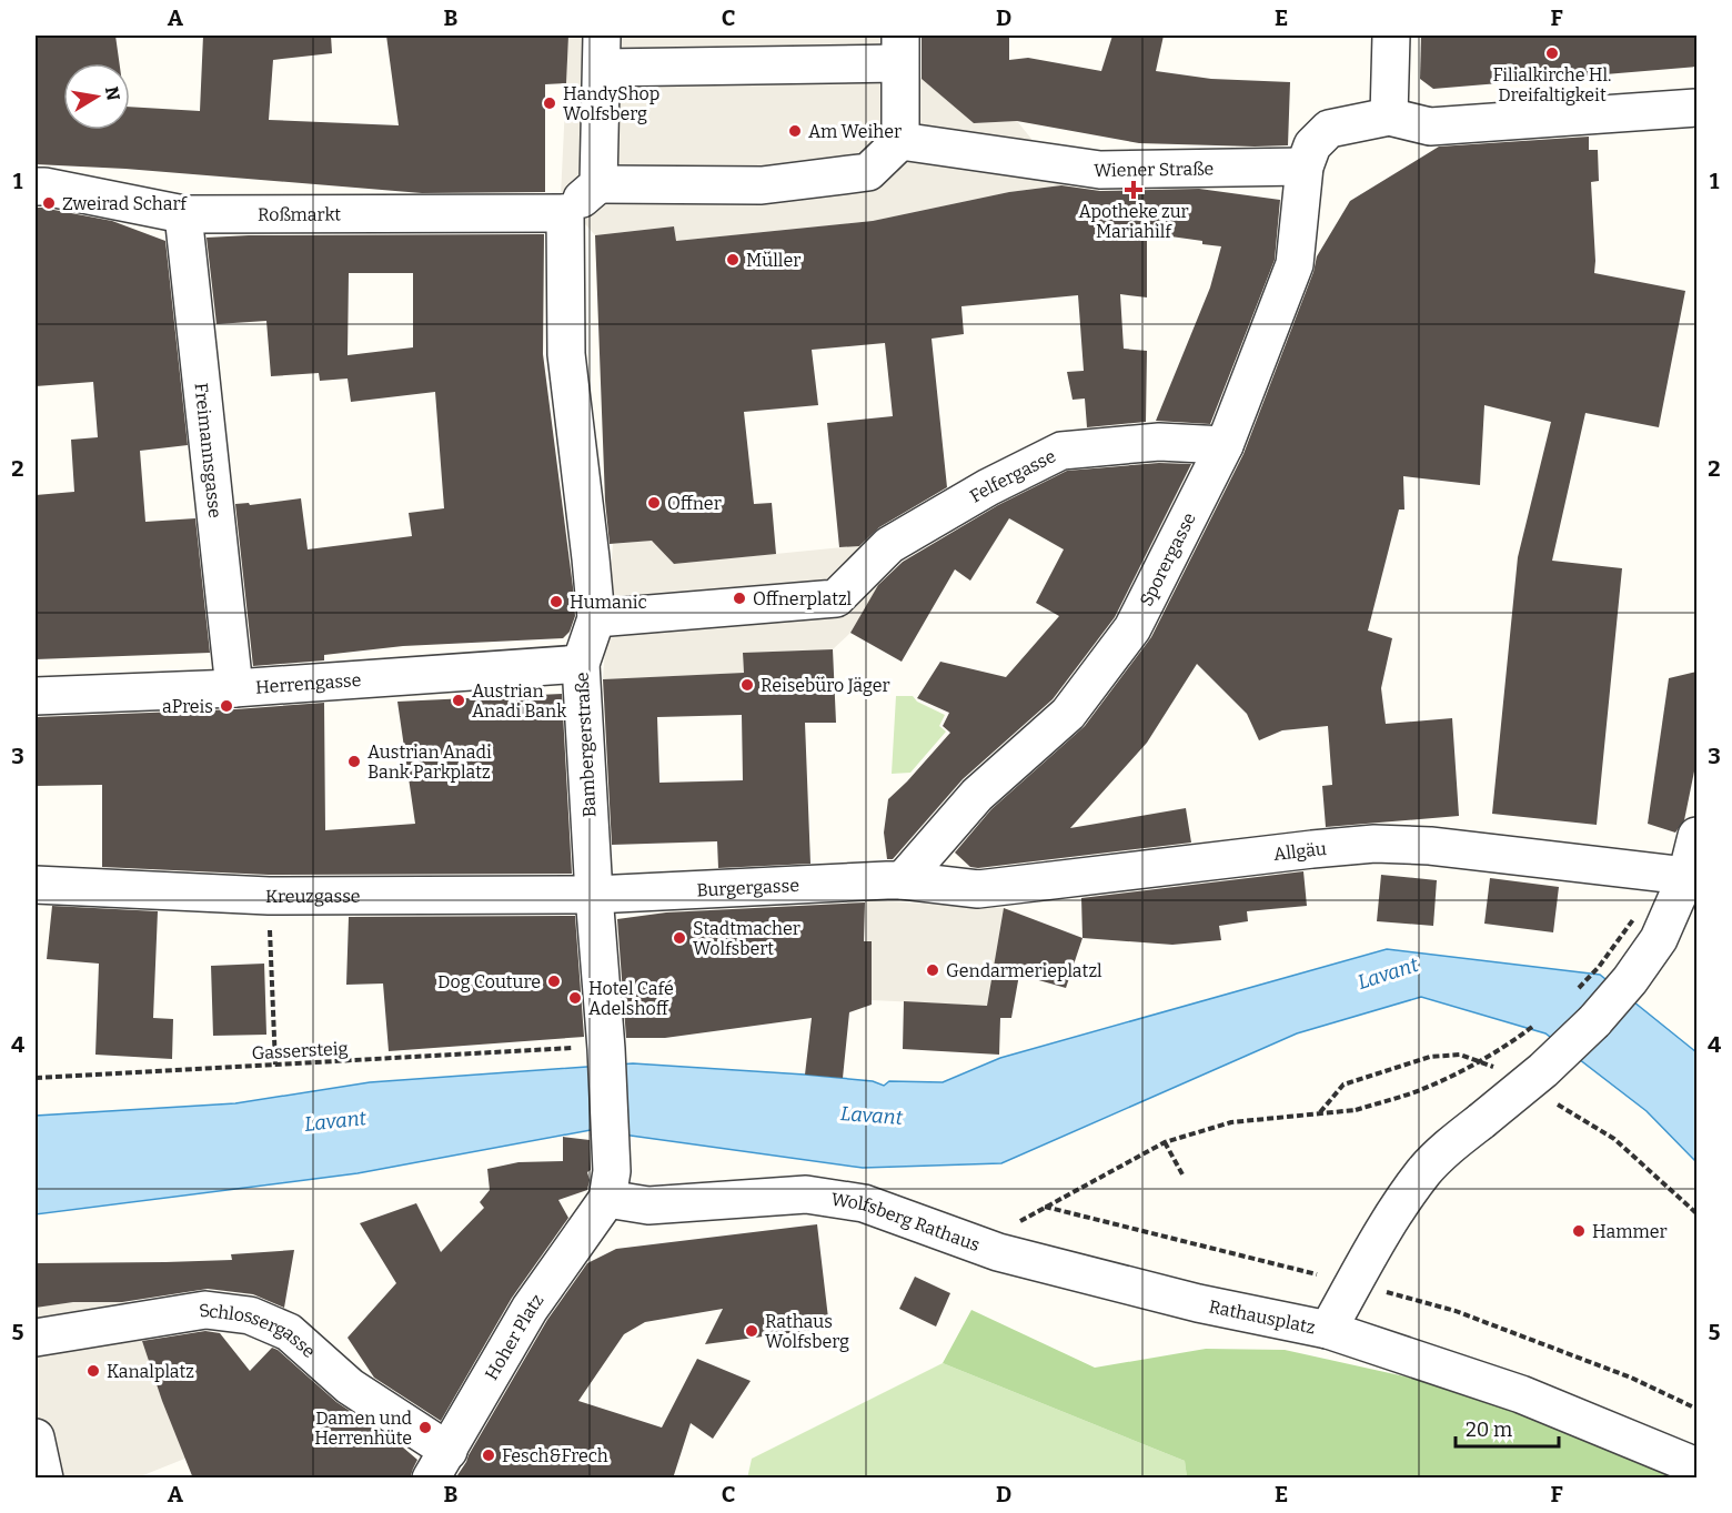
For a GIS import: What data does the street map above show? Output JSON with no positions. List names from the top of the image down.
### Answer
{
  "streets": {
    "street": [
      "Wiener Straße",
      "Roßmarkt",
      "Freimannsgasse",
      "Felfergasse",
      "Sporergasse",
      "Herrengasse",
      "Bambergerstraße",
      "Allgäu",
      "Burgergasse",
      "Kreuzgasse",
      "Wolfsberg Rathaus",
      "Rathausplatz",
      "Schlossergasse",
      "Hoher Platz"
    ],
    "path": ["Gassersteig"]
  },
  "crossings": [
    ["Wiener Straße", "Sporergasse"],
    ["Roßmarkt", "Freimannsgasse"],
    ["Roßmarkt", "Bambergerstraße"],
    ["Freimannsgasse", "Herrengasse"],
    ["Felfergasse", "Sporergasse"],
    ["Felfergasse", "Bambergerstraße"],
    ["Sporergasse", "Allgäu"],
    ["Sporergasse", "Burgergasse"],
    ["Herrengasse", "Bambergerstraße"],
    ["Bambergerstraße", "Burgergasse"],
    ["Bambergerstraße", "Kreuzgasse"],
    ["Bambergerstraße", "Wolfsberg Rathaus"],
    ["Bambergerstraße", "Hoher Platz"],
    ["Allgäu", "Burgergasse"],
    ["Burgergasse", "Kreuzgasse"],
    ["Wolfsberg Rathaus", "Rathausplatz"],
    ["Wolfsberg Rathaus", "Hoher Platz"],
    ["Schlossergasse", "Hoher Platz"]
  ],
  "water": ["Lavant"],
  "places": {
    "other": [
      "Filialkirche Hl. Dreifaltigkeit",
      "HandyShop Wolfsberg",
      "Am Weiher",
      "Zweirad Scharf",
      "Müller",
      "Offner",
      "Offnerplatzl",
      "Humanic",
      "Reisebüro Jäger",
      "Austrian Anadi Bank",
      "aPreis",
      "Austrian Anadi Bank Parkplatz",
      "Stadtmacher Wolfsbert",
      "Gendarmerieplatzl",
      "Dog Couture",
      "Hotel Café Adelshoff",
      "Hammer",
      "Rathaus Wolfsberg",
      "Kanalplatz",
      "Damen und Herrenhüte",
      "Fesch&Frech"
    ],
    "health": ["Apotheke zur Mariahilf"]
  },
  "scale_bar": "20 m",
  "north": "right",
  "grid": {
    "columns": [
      "A",
      "B",
      "C",
      "D",
      "E",
      "F"
    ],
    "rows": [
      "1",
      "2",
      "3",
      "4",
      "5"
    ]
  }
}
